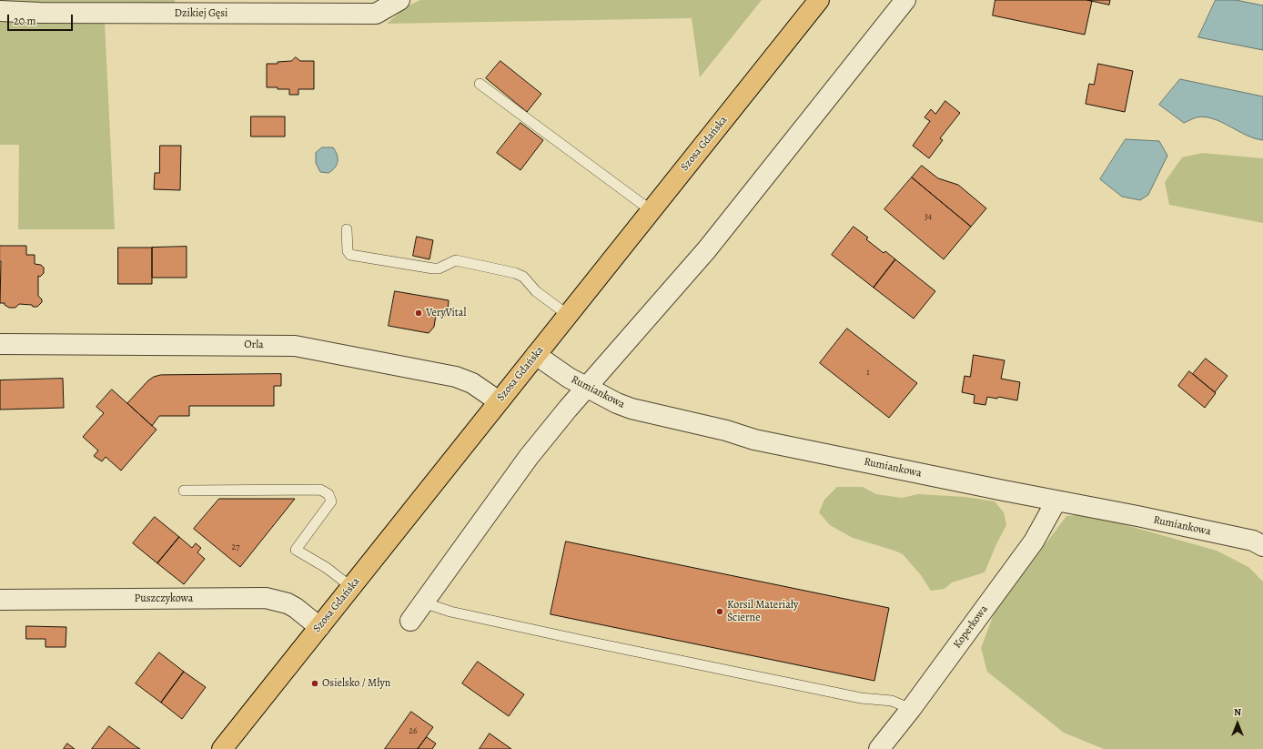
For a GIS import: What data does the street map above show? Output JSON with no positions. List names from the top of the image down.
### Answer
{
  "streets": {
    "main road": ["Szosa Gdańska"],
    "street": [
      "Dzikiej Gęsi",
      "Orla",
      "Rumiankowa",
      "Puszczykowa",
      "Koperkowa"
    ]
  },
  "crossings": [
    ["Szosa Gdańska", "Orla"],
    ["Szosa Gdańska", "Rumiankowa"],
    ["Szosa Gdańska", "Puszczykowa"],
    ["Rumiankowa", "Koperkowa"]
  ],
  "places": ["VeryVital", "Korsil Materiały Ścierne", "Osielsko / Młyn"],
  "house_numbers": [
    "34",
    "1",
    "27",
    "26"
  ],
  "scale_bar": "20 m",
  "north": "top"
}
